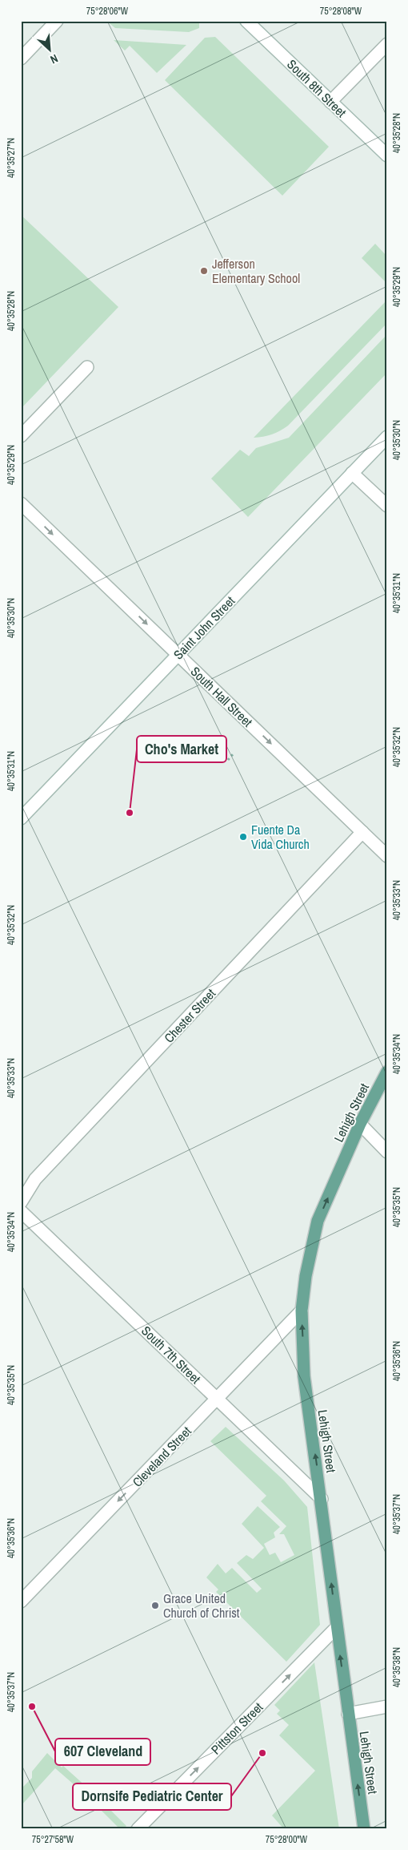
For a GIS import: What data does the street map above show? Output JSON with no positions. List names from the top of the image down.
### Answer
{
  "streets": {
    "main road": ["Lehigh Street"],
    "street": [
      "South 8th Street",
      "Saint John Street",
      "South Hall Street",
      "Chester Street",
      "South 7th Street",
      "Cleveland Street",
      "Pittston Street"
    ]
  },
  "crossings": [
    ["Saint John Street", "South Hall Street"],
    ["South Hall Street", "Chester Street"],
    ["Lehigh Street", "South 7th Street"],
    ["Lehigh Street", "Cleveland Street"],
    ["Lehigh Street", "Pittston Street"],
    ["South 7th Street", "Cleveland Street"]
  ],
  "one_way": [
    "South Hall Street",
    "Lehigh Street",
    "Cleveland Street",
    "Pittston Street"
  ],
  "places": [
    "Jefferson Elementary School",
    "Cho's Market",
    "Fuente Da Vida Church",
    "Grace United Church of Christ",
    "607 Cleveland",
    "Dornsife Pediatric Center"
  ],
  "north": "bottom right",
  "coordinates": [
    "75°28'06\"W",
    "75°28'08\"W",
    "40°35'28\"N",
    "40°35'27\"N",
    "40°35'29\"N",
    "40°35'30\"N",
    "40°35'31\"N",
    "40°35'32\"N",
    "40°35'33\"N",
    "40°35'34\"N",
    "40°35'35\"N",
    "40°35'36\"N",
    "40°35'37\"N",
    "40°35'38\"N",
    "75°27'58\"W",
    "75°28'00\"W"
  ]
}
